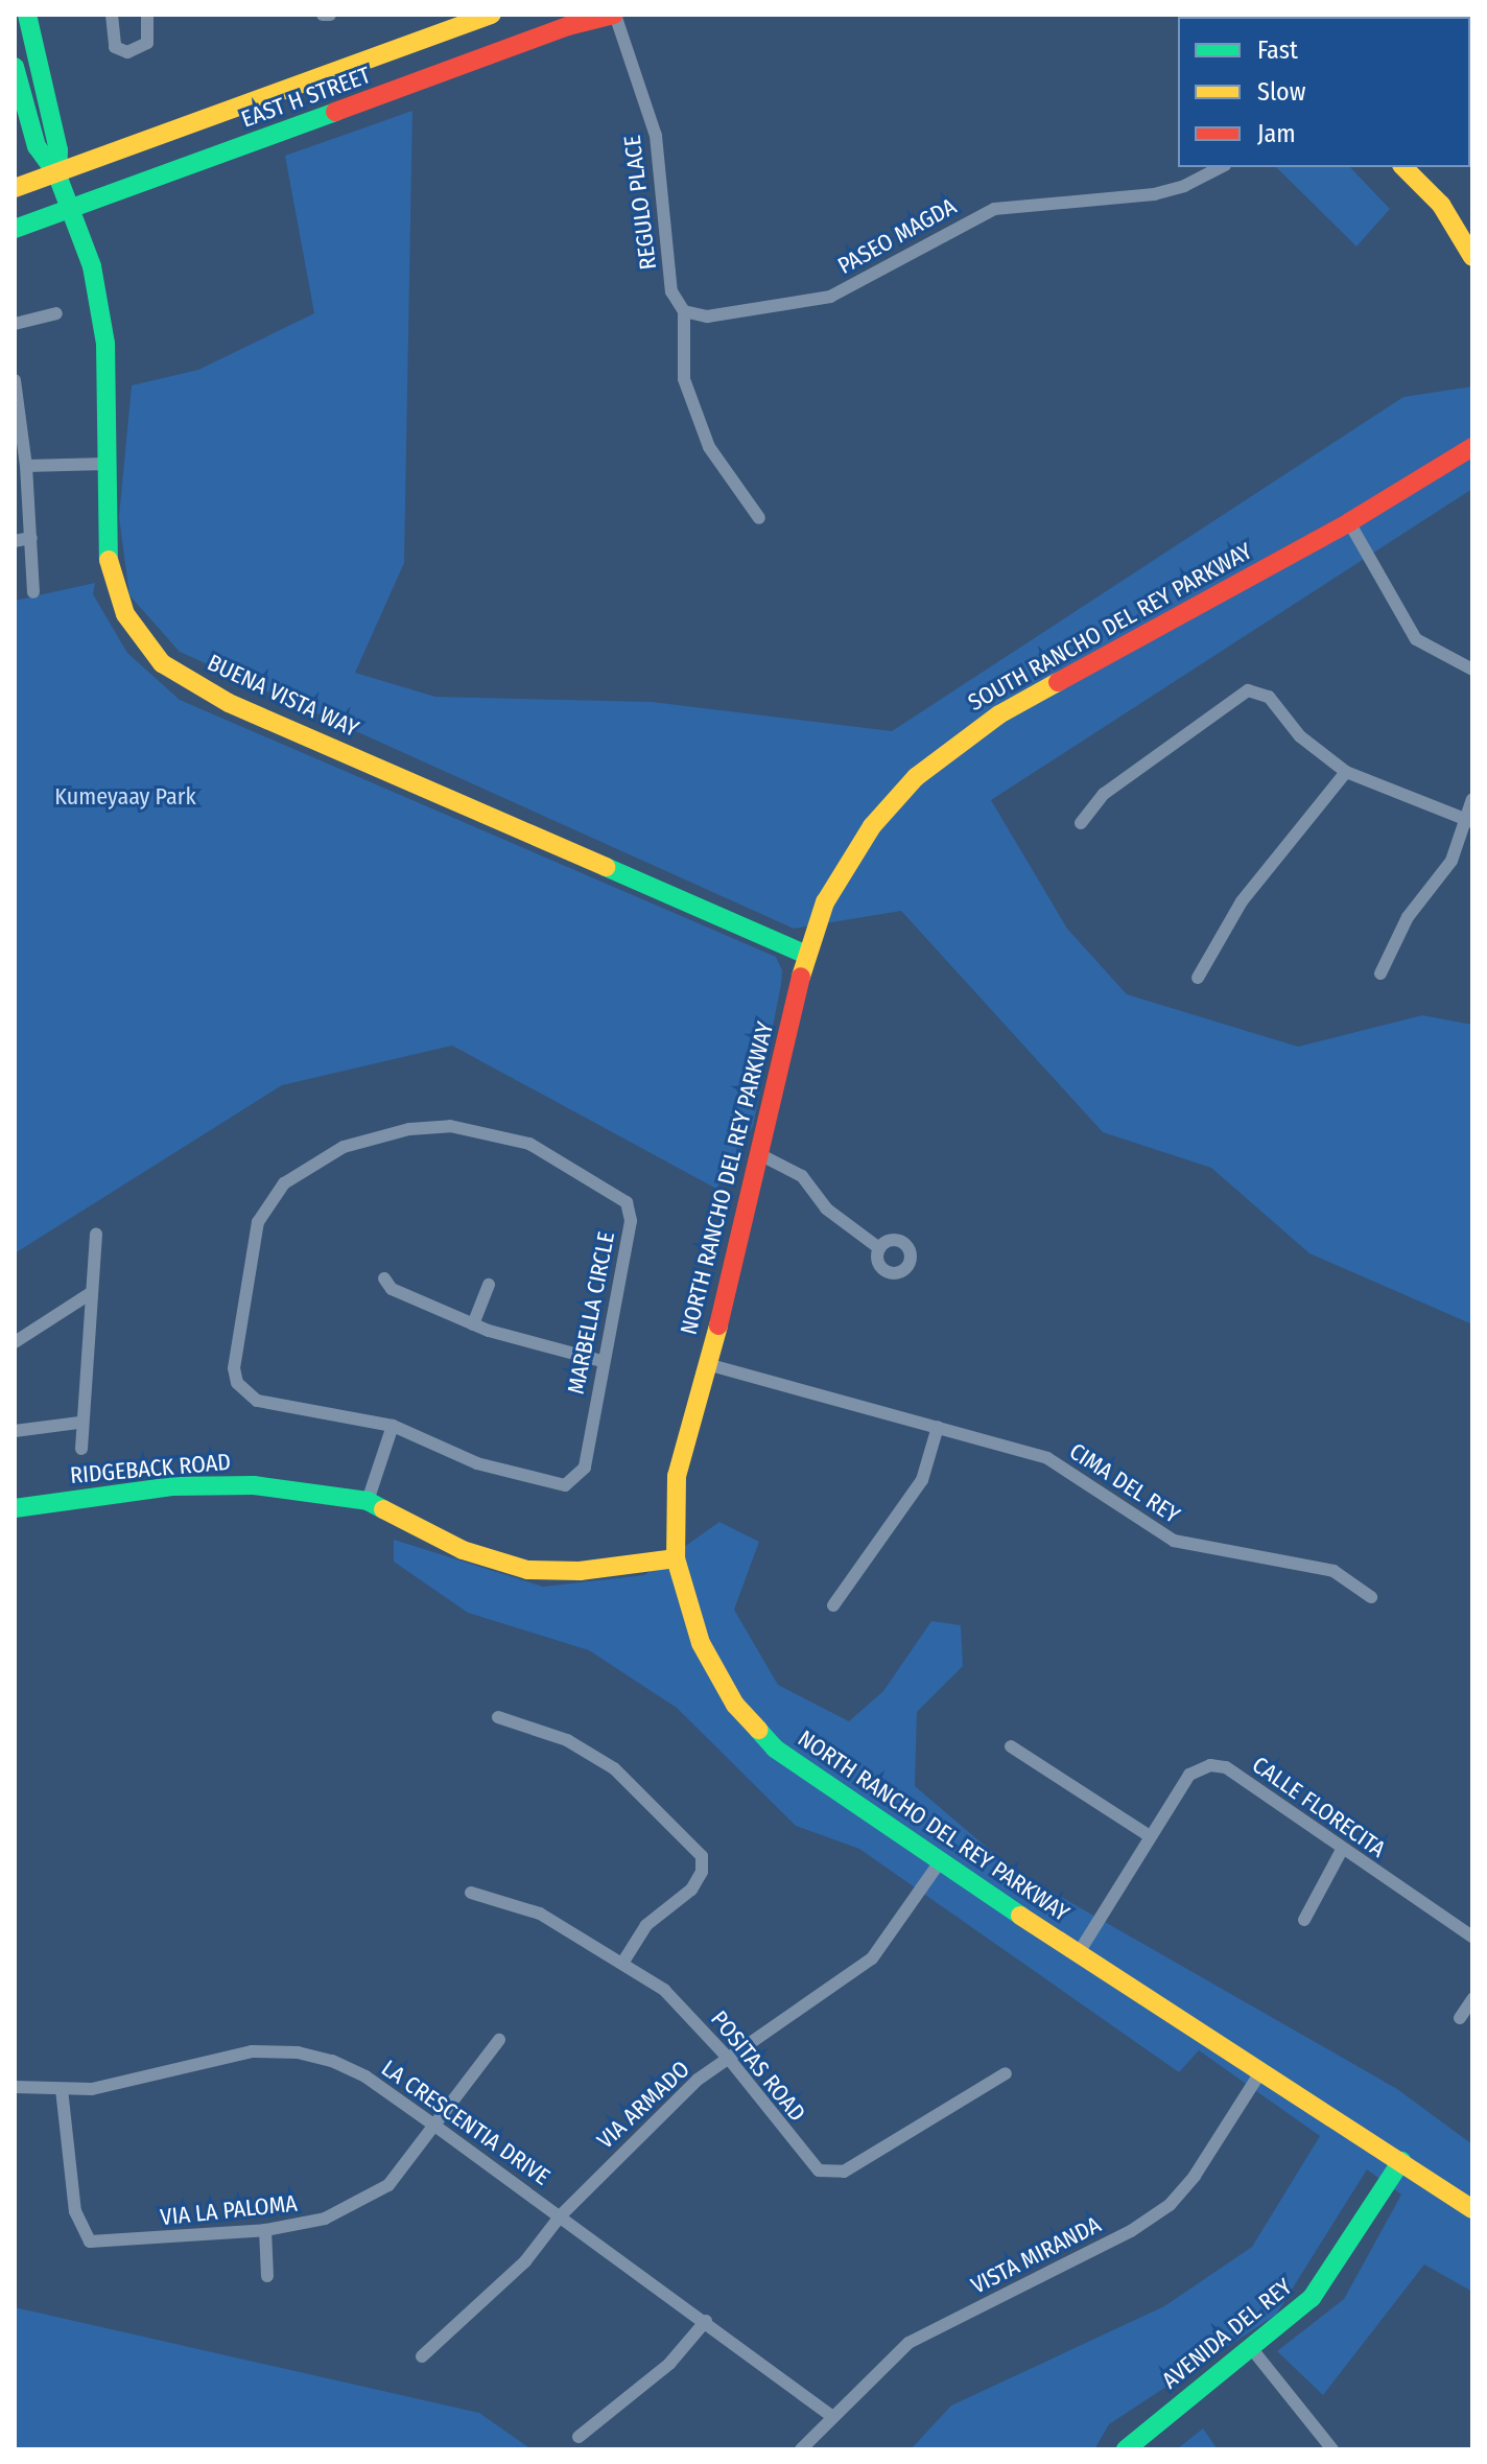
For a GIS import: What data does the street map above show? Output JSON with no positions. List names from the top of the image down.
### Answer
{
  "streets": {
    "street": [
      "EAST H STREET",
      "REGULO PLACE",
      "PASEO MAGDA",
      "SOUTH RANCHO DEL REY PARKWAY",
      "BUENA VISTA WAY",
      "NORTH RANCHO DEL REY PARKWAY",
      "MARBELLA CIRCLE",
      "RIDGEBACK ROAD",
      "CIMA DEL REY",
      "CALLE FLORECITA",
      "POSITAS ROAD",
      "VIA ARMADO",
      "LA CRESCENTIA DRIVE",
      "VIA LA PALOMA",
      "VISTA MIRANDA",
      "AVENIDA DEL REY"
    ]
  },
  "crossings": [
    ["EAST H STREET", "REGULO PLACE"],
    ["EAST H STREET", "BUENA VISTA WAY"],
    ["REGULO PLACE", "PASEO MAGDA"],
    ["SOUTH RANCHO DEL REY PARKWAY", "BUENA VISTA WAY"],
    ["SOUTH RANCHO DEL REY PARKWAY", "NORTH RANCHO DEL REY PARKWAY"],
    ["BUENA VISTA WAY", "NORTH RANCHO DEL REY PARKWAY"],
    ["NORTH RANCHO DEL REY PARKWAY", "RIDGEBACK ROAD"],
    ["NORTH RANCHO DEL REY PARKWAY", "CIMA DEL REY"],
    ["NORTH RANCHO DEL REY PARKWAY", "CALLE FLORECITA"],
    ["NORTH RANCHO DEL REY PARKWAY", "VIA ARMADO"],
    ["NORTH RANCHO DEL REY PARKWAY", "VISTA MIRANDA"],
    ["NORTH RANCHO DEL REY PARKWAY", "AVENIDA DEL REY"],
    ["POSITAS ROAD", "VIA ARMADO"],
    ["VIA ARMADO", "LA CRESCENTIA DRIVE"],
    ["LA CRESCENTIA DRIVE", "VIA LA PALOMA"],
    ["LA CRESCENTIA DRIVE", "VISTA MIRANDA"]
  ],
  "parks": ["Kumeyaay Park"],
  "legend": ["Fast", "Slow", "Jam"]
}
